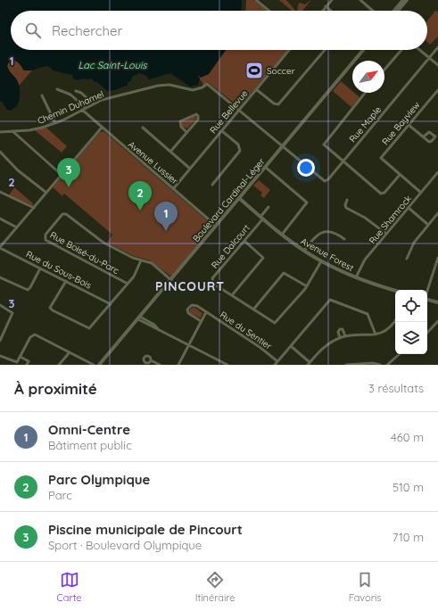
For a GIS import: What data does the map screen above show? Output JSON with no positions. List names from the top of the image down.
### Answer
{
  "streets": {
    "street": [
      "Chemin Duhamel",
      "Rue Bellevue",
      "Rue Bayview",
      "Rue Maple",
      "Avenue Lussier",
      "Boulevard Cardinal-Léger",
      "Rue Shamrock",
      "Rue Dalcourt",
      "Rue Boisé-du-Parc",
      "Avenue Forest",
      "Rue du Sous-Bois",
      "Rue du Sentier"
    ]
  },
  "crossings": [
    ["Chemin Duhamel", "Rue Bellevue"],
    ["Chemin Duhamel", "Avenue Lussier"],
    ["Rue Bellevue", "Avenue Lussier"],
    ["Rue Bayview", "Rue Shamrock"],
    ["Rue Maple", "Boulevard Cardinal-Léger"],
    ["Avenue Lussier", "Boulevard Cardinal-Léger"],
    ["Boulevard Cardinal-Léger", "Rue Boisé-du-Parc"],
    ["Boulevard Cardinal-Léger", "Avenue Forest"],
    ["Rue Shamrock", "Avenue Forest"],
    ["Rue Dalcourt", "Avenue Forest"]
  ],
  "districts": ["PINCOURT"],
  "water": ["Lac Saint-Louis"],
  "places": {
    "sports": ["Soccer"]
  },
  "north": "top right",
  "page": {
    "search": "Rechercher",
    "pins": ["3", "2", "1"],
    "heading": ["À proximité", "3 résultats"],
    "list": [
      {
        "mark": "1",
        "name": "Omni-Centre",
        "note": "Bâtiment public",
        "value": "460 m"
      },
      {
        "mark": "2",
        "name": "Parc Olympique",
        "note": "Parc",
        "value": "510 m"
      },
      {
        "mark": "3",
        "name": "Piscine municipale de Pincourt",
        "note": "Sport · Boulevard Olympique",
        "value": "710 m"
      }
    ],
    "nav": ["Carte", "Itinéraire", "Favoris"]
  },
  "grid": {
    "rows": ["1", "2", "3"]
  }
}
